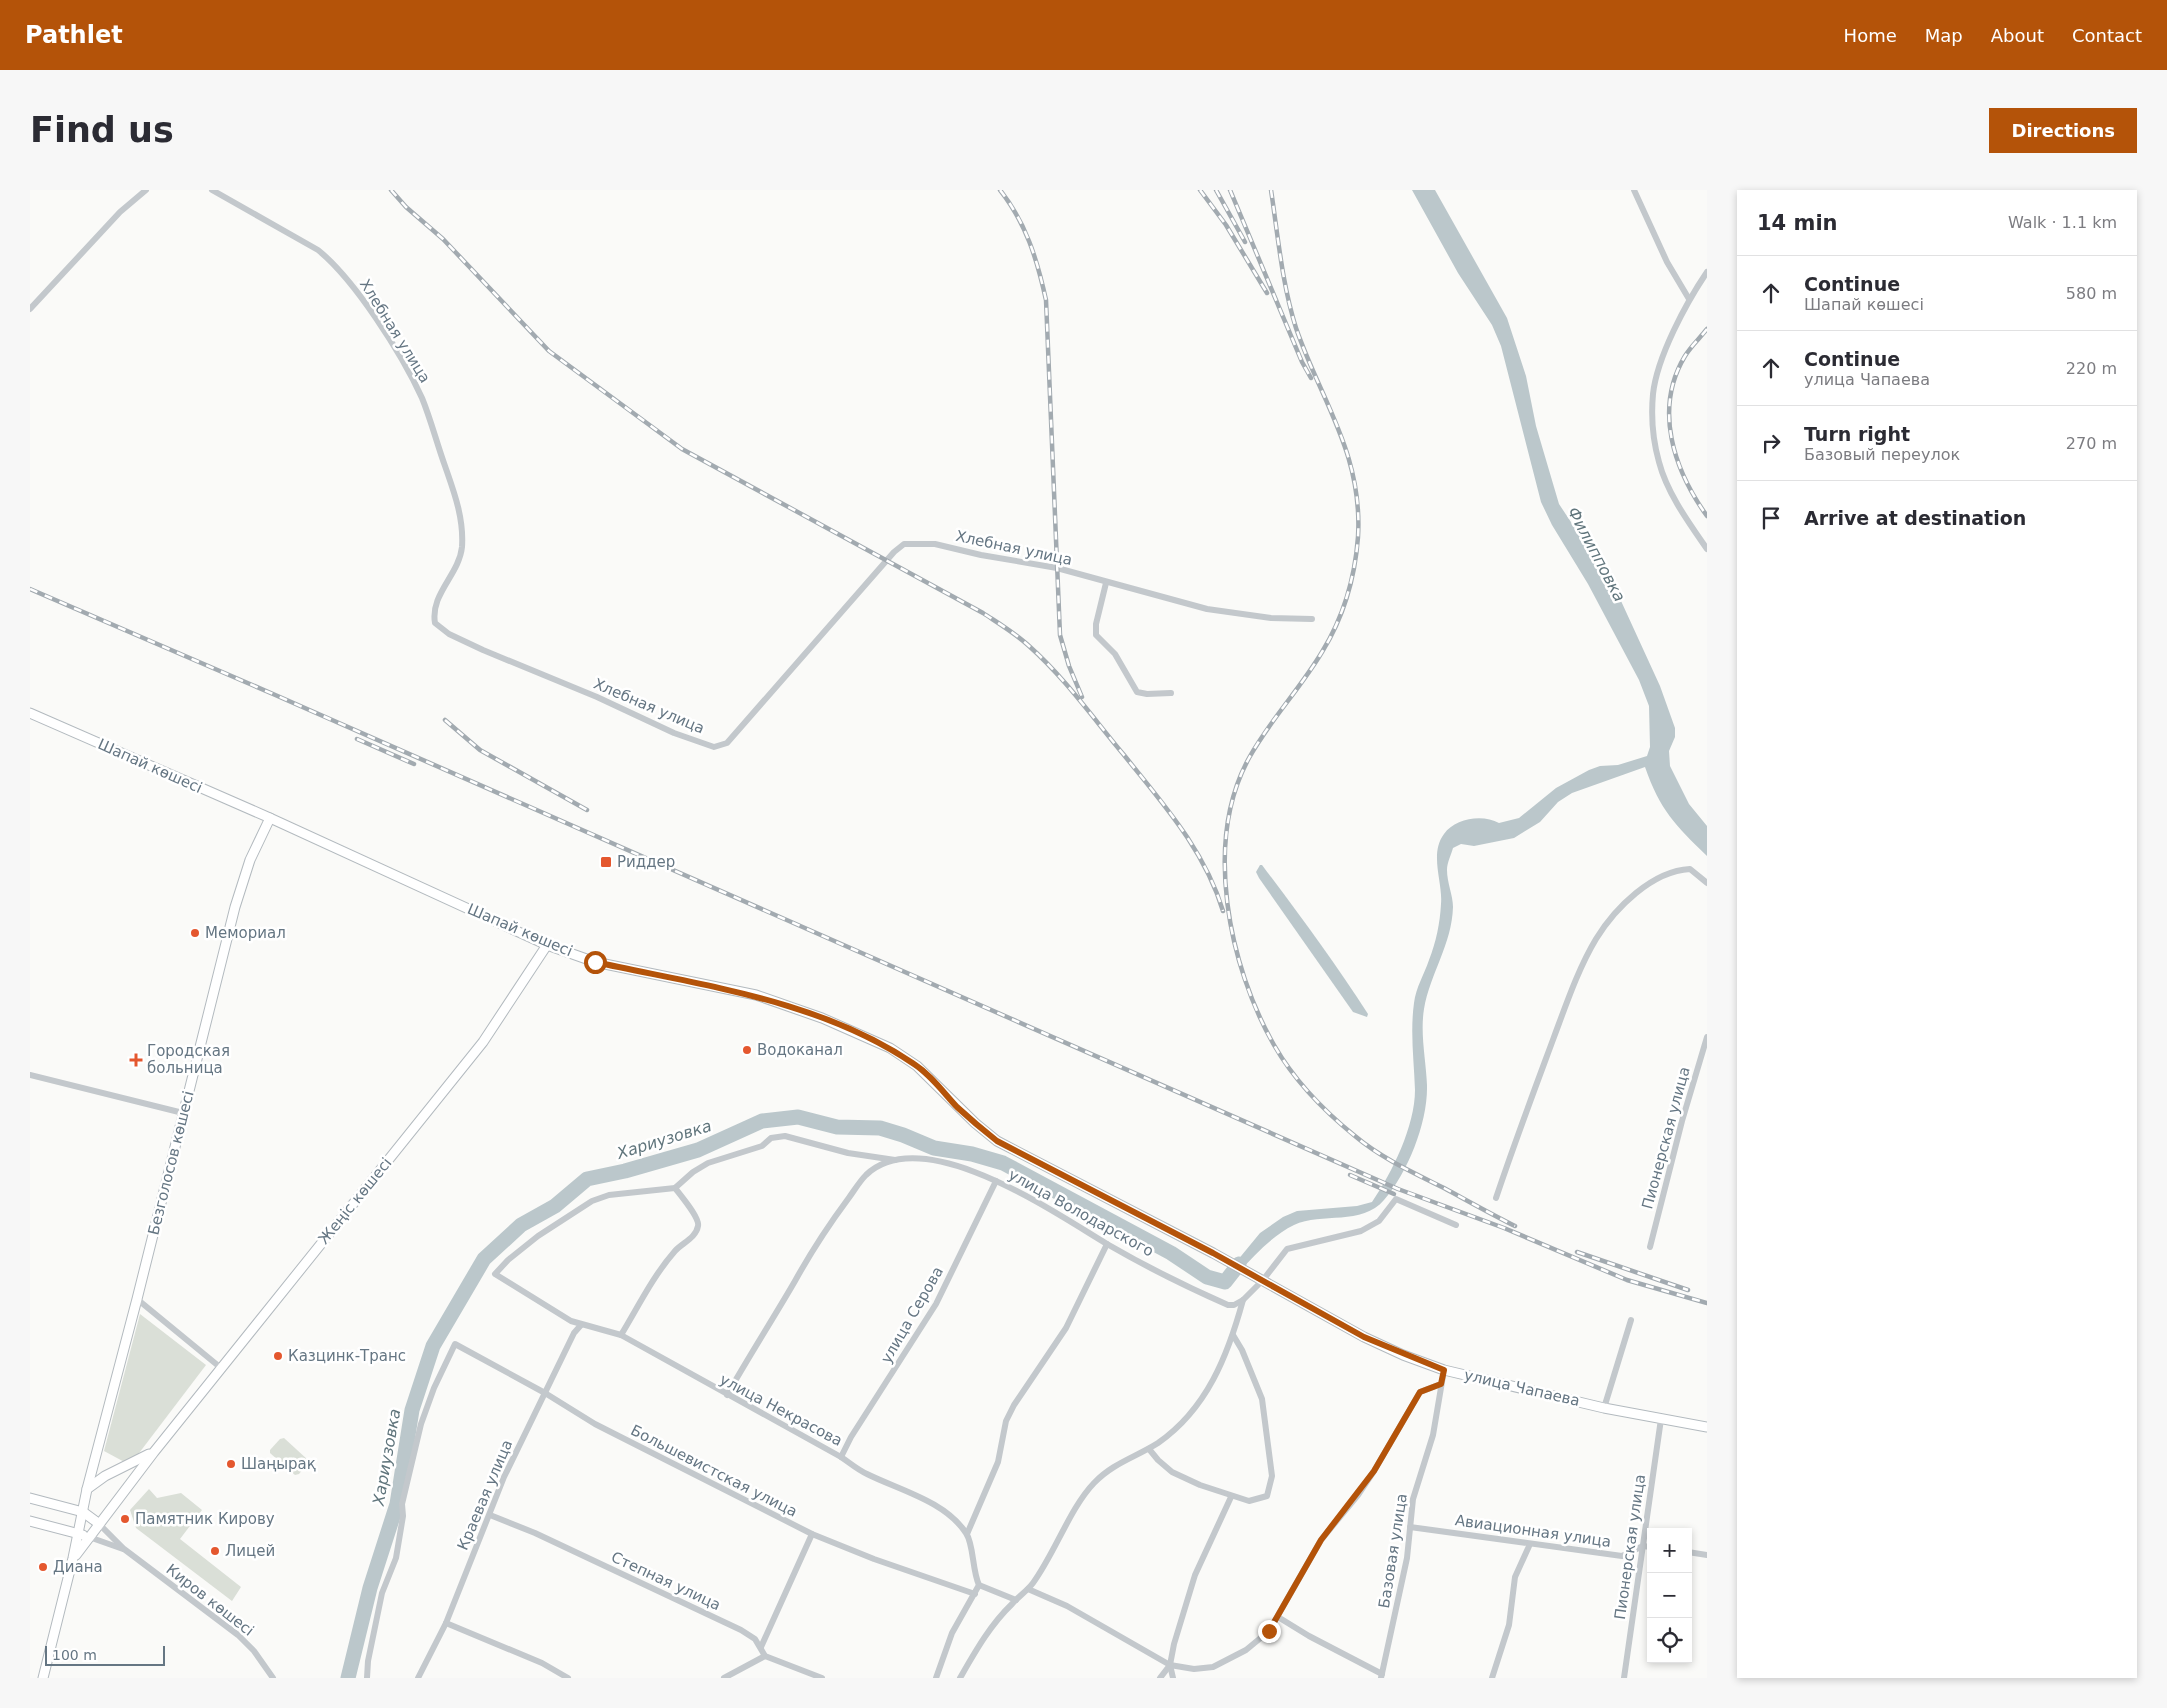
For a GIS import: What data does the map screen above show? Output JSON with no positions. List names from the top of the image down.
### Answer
{
  "streets": {
    "street": [
      "Хлебная улица",
      "Шапай көшесі",
      "Пионерская улица",
      "Безголосов көшесі",
      "Жеңіс көшесі",
      "улица Володарского",
      "улица Серова",
      "улица Чапаева",
      "улица Некрасова",
      "Большевистская улица",
      "Краевая улица",
      "Авиационная улица",
      "Базовая улица",
      "Степная улица",
      "Киров көшесі"
    ]
  },
  "crossings": [
    ["Шапай көшесі", "Безголосов көшесі"],
    ["Шапай көшесі", "Жеңіс көшесі"],
    ["Шапай көшесі", "улица Чапаева"],
    ["Пионерская улица", "улица Чапаева"],
    ["Пионерская улица", "Авиационная улица"],
    ["Безголосов көшесі", "Жеңіс көшесі"],
    ["улица Володарского", "улица Серова"],
    ["улица Володарского", "улица Некрасова"],
    ["улица Серова", "улица Некрасова"],
    ["улица Чапаева", "Базовая улица"],
    ["улица Некрасова", "Краевая улица"],
    ["Большевистская улица", "Краевая улица"],
    ["Краевая улица", "Степная улица"],
    ["Авиационная улица", "Базовая улица"]
  ],
  "water": ["Филипповка", "Хариузовка"],
  "places": {
    "transit": ["Риддер"],
    "other": [
      "Мемориал",
      "Водоканал",
      "Казцинк-Транс",
      "Шаңырақ",
      "Памятник Кирову",
      "Лицей",
      "Диана"
    ],
    "health": ["Городская больница"]
  },
  "scale_bar": "100 m",
  "page": {
    "header": "Pathlet",
    "nav": [
      "Home",
      "Map",
      "About",
      "Contact"
    ],
    "buttons": "Directions",
    "title": "Find us",
    "heading": ["14 min", "Walk · 1.1 km"],
    "list": [
      ["Continue", "Шапай көшесі", "580 m"],
      ["Continue", "улица Чапаева", "220 m"],
      ["Turn right", "Базовый переулок", "270 m"],
      "Arrive at destination"
    ],
    "map_buttons": ["+", "−"],
    "scale": "100 m"
  }
}
